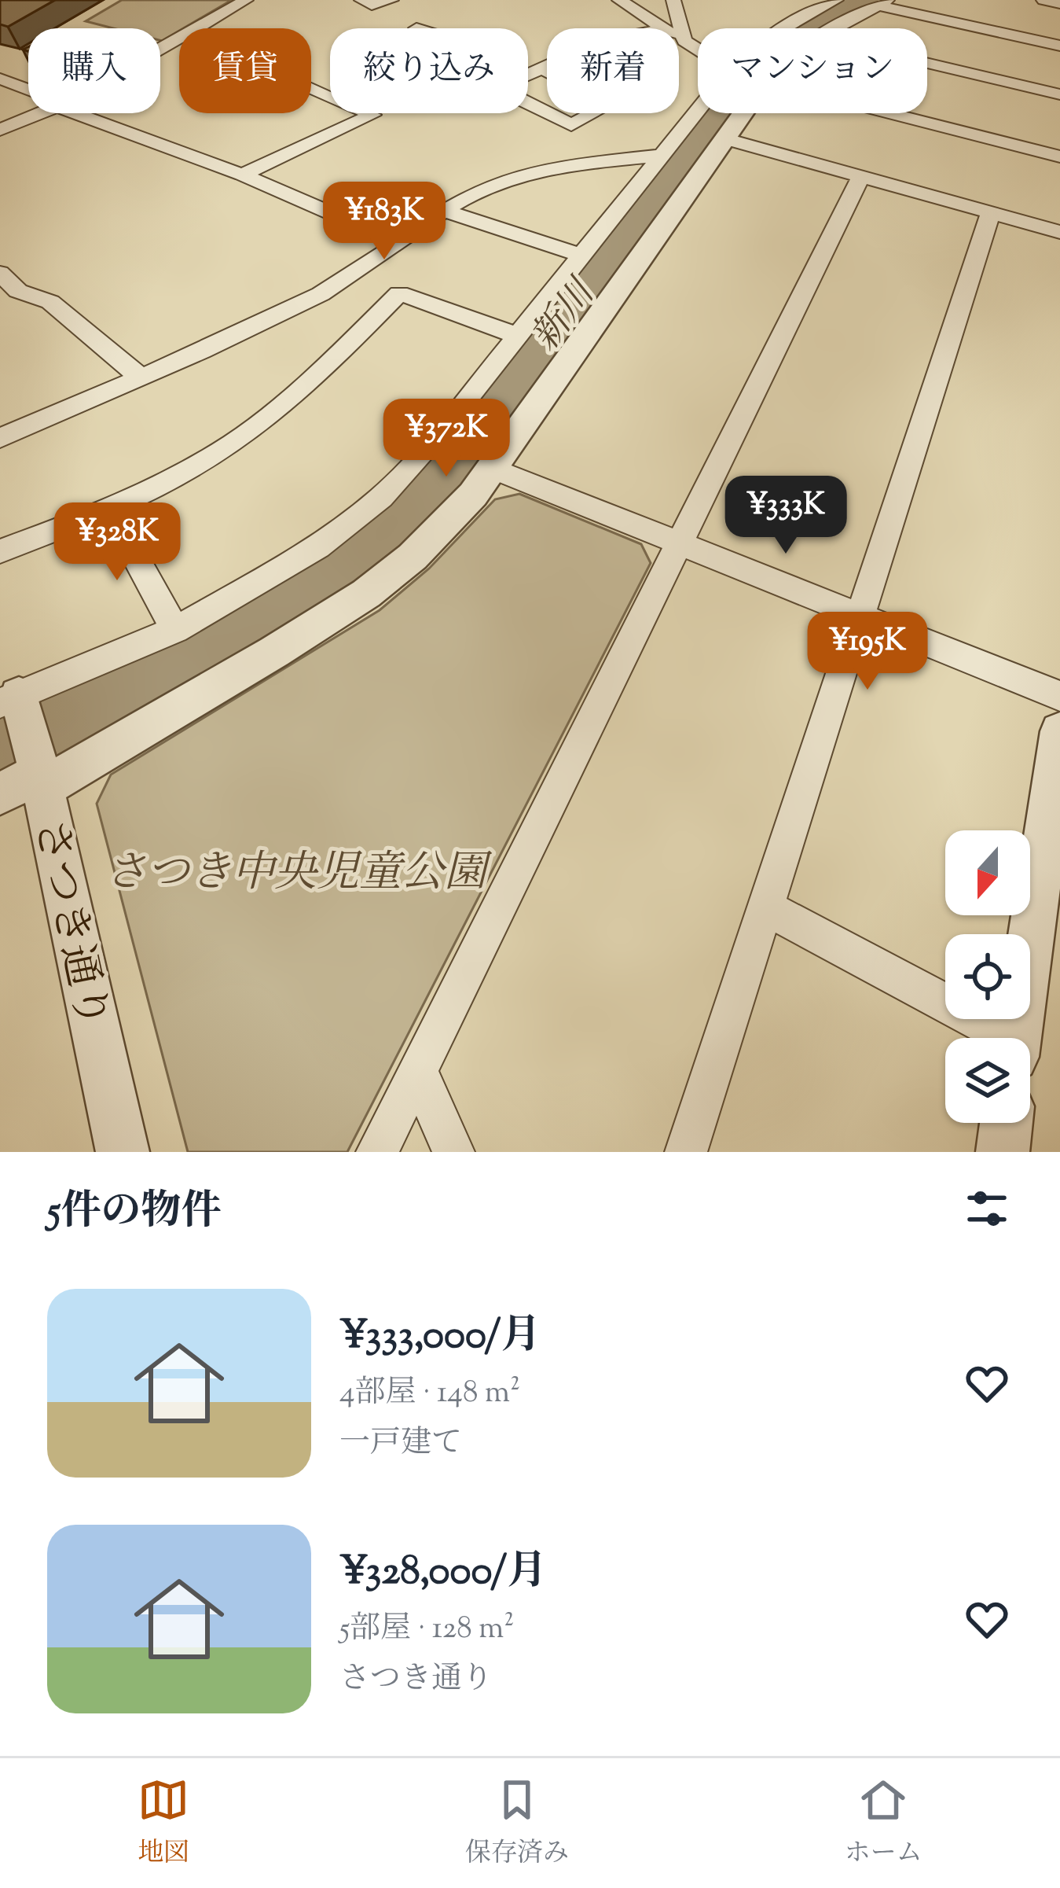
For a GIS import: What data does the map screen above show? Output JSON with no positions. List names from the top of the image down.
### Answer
{
  "streets": {
    "street": ["さつき通り"]
  },
  "water": ["新川"],
  "parks": ["さつき中央児童公園"],
  "north": "bottom",
  "page": {
    "chip": [
      "購入",
      "賃貸",
      "絞り込み",
      "新着",
      "マンション"
    ],
    "price": [
      "¥183K",
      "¥372K",
      "¥333K",
      "¥328K",
      "¥195K"
    ],
    "heading": "5件の物件",
    "list": [
      {
        "name": "¥333,000/月",
        "note": "4部屋 · 148 m² · 一戸建て"
      },
      {
        "name": "¥328,000/月",
        "note": "5部屋 · 128 m² · さつき通り"
      }
    ],
    "tabs": ["地図", "保存済み", "ホーム"]
  }
}
